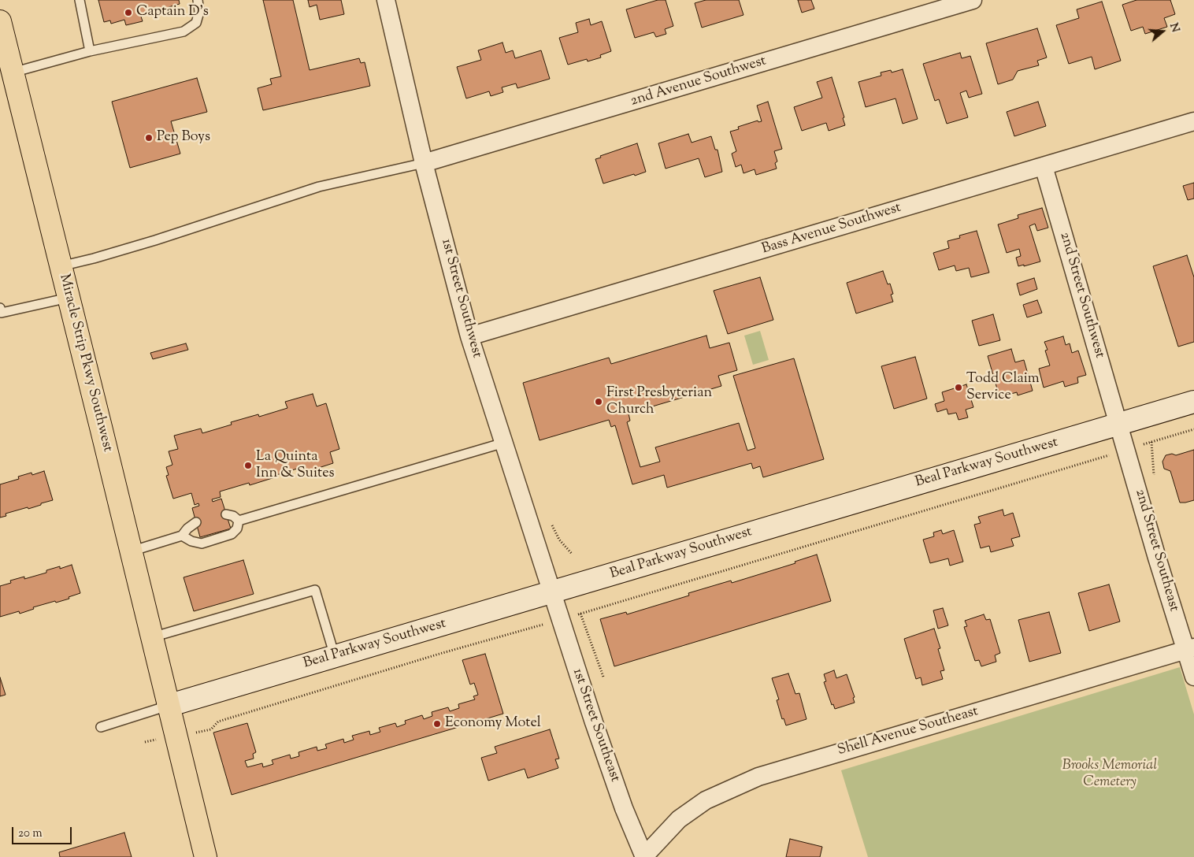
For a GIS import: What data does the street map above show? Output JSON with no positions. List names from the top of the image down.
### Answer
{
  "streets": {
    "highway": ["Miracle Strip Pkwy Southwest"],
    "main road": ["Beal Parkway Southwest"],
    "street": [
      "2nd Avenue Southwest",
      "Bass Avenue Southwest",
      "2nd Street Southwest",
      "1st Street Southwest",
      "2nd Street Southeast",
      "1st Street Southeast",
      "Shell Avenue Southeast"
    ]
  },
  "crossings": [
    ["2nd Avenue Southwest", "1st Street Southwest"],
    ["Bass Avenue Southwest", "2nd Street Southwest"],
    ["Bass Avenue Southwest", "1st Street Southwest"],
    ["2nd Street Southwest", "Beal Parkway Southwest"],
    ["2nd Street Southwest", "2nd Street Southeast"],
    ["1st Street Southwest", "Beal Parkway Southwest"],
    ["1st Street Southwest", "1st Street Southeast"],
    ["Miracle Strip Pkwy Southwest", "Beal Parkway Southwest"],
    ["Beal Parkway Southwest", "2nd Street Southeast"],
    ["Beal Parkway Southwest", "1st Street Southeast"],
    ["2nd Street Southeast", "Shell Avenue Southeast"],
    ["1st Street Southeast", "Shell Avenue Southeast"]
  ],
  "parks": ["Brooks Memorial Cemetery"],
  "places": [
    "Captain D's",
    "Pep Boys",
    "Todd Claim Service",
    "First Presbyterian Church",
    "La Quinta Inn & Suites",
    "Economy Motel"
  ],
  "scale_bar": "20 m",
  "north": "right"
}
